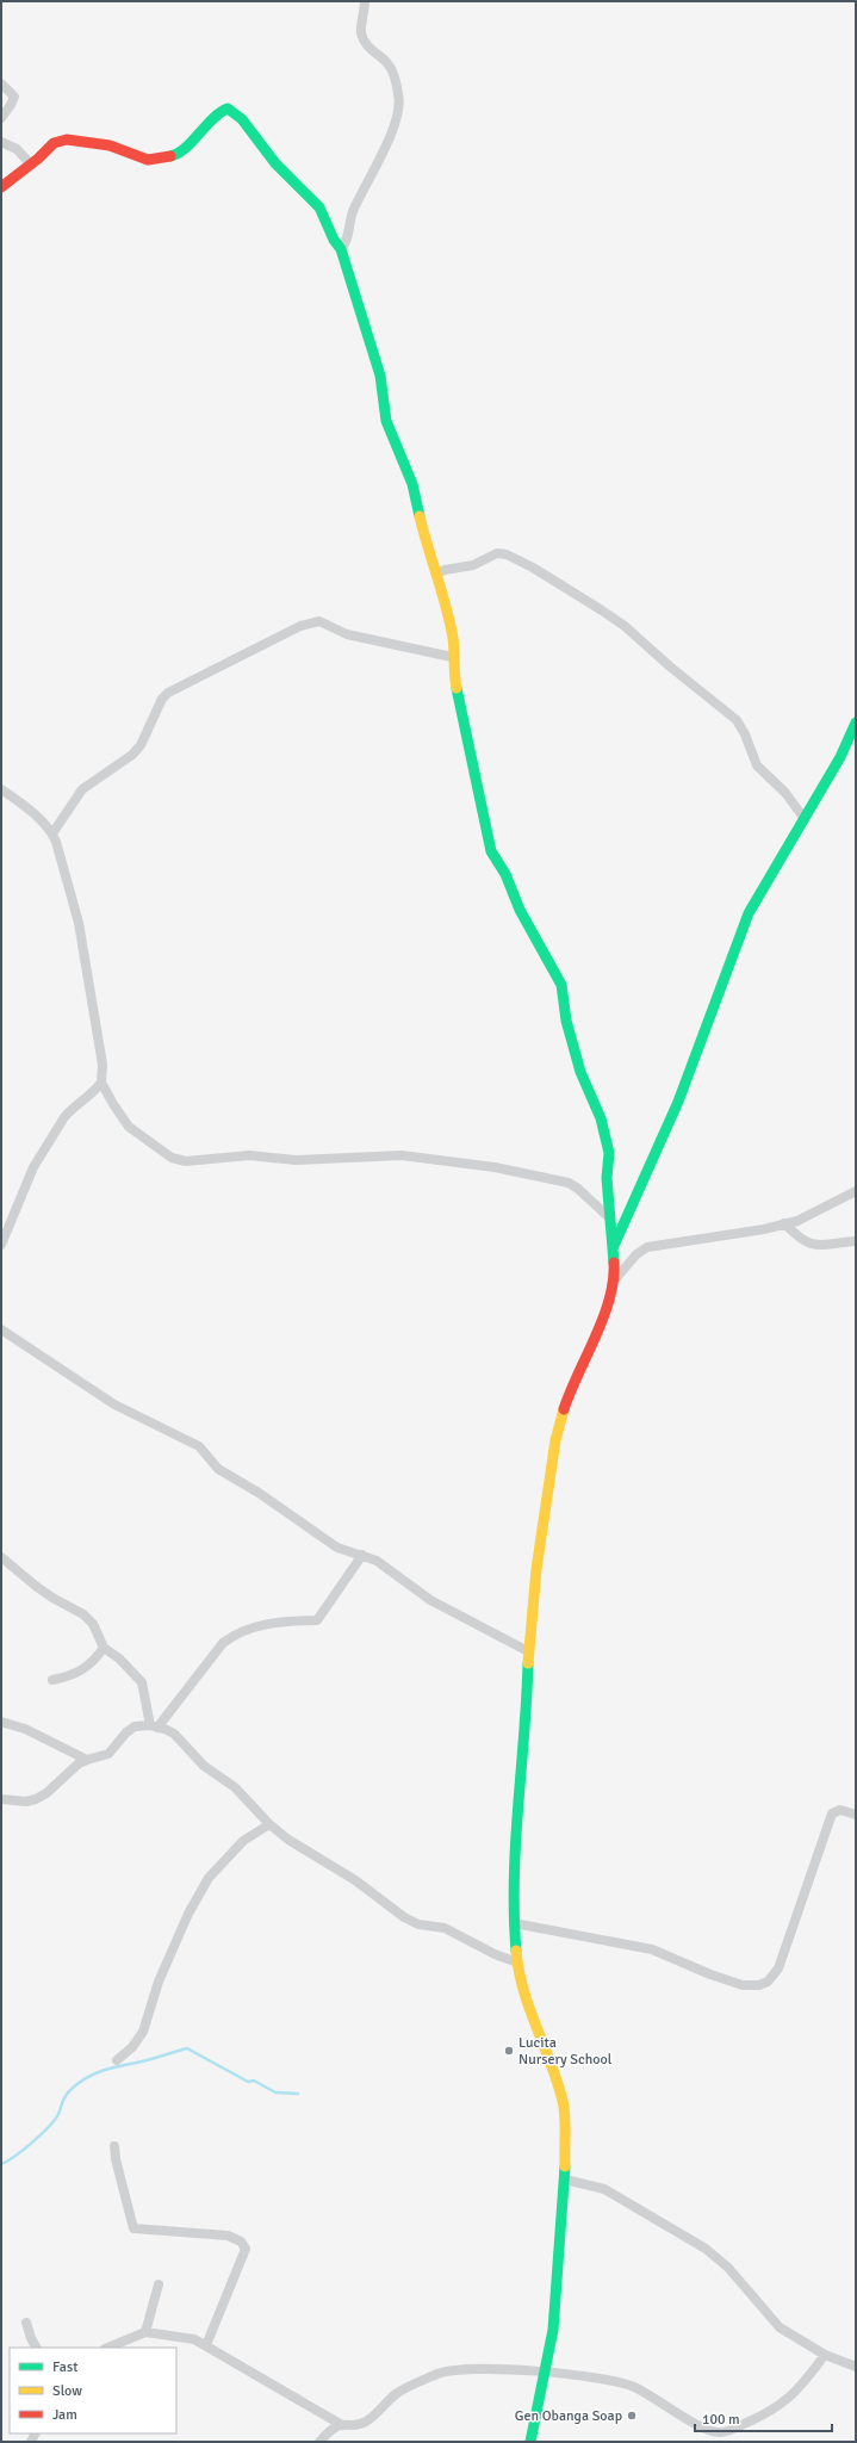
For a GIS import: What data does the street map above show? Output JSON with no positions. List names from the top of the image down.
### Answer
{
  "places": ["Lucita Nursery School", "Gen Obanga Soap"],
  "legend": ["Fast", "Slow", "Jam"],
  "scale_bar": "100 m"
}
